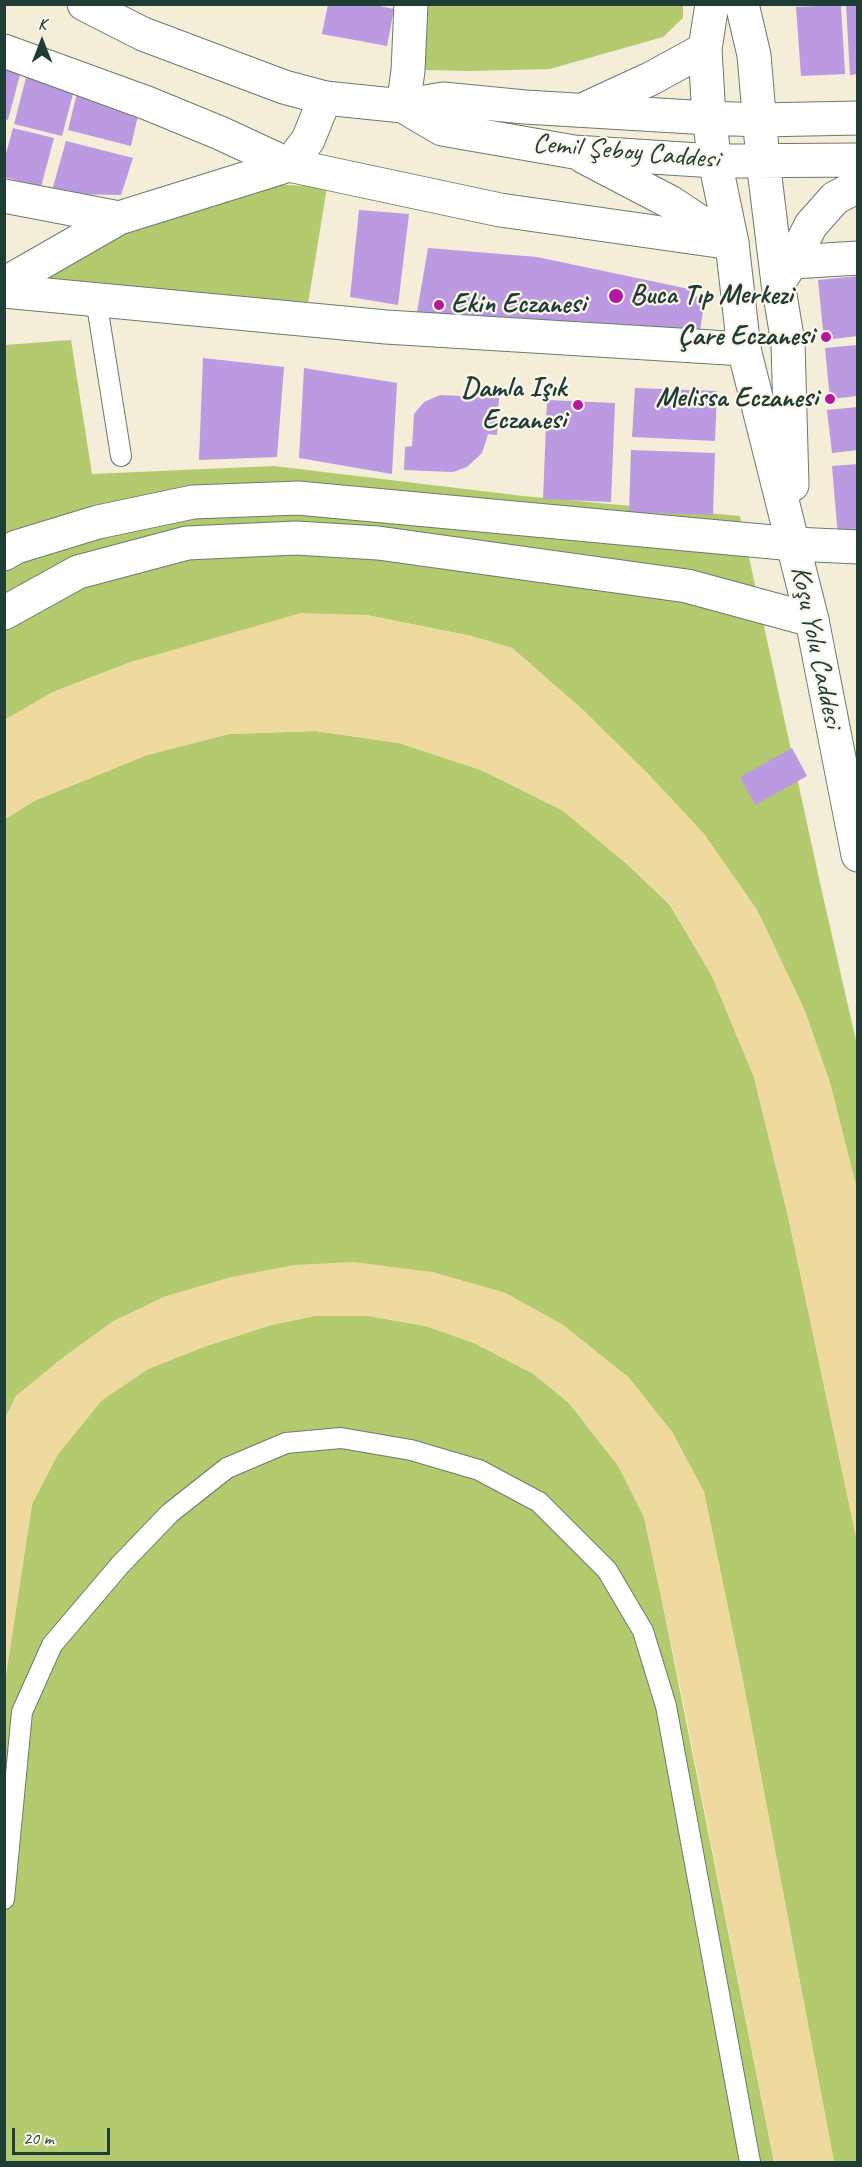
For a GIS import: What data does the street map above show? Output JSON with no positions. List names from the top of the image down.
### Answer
{
  "streets": {
    "street": ["Cemil Şeboy Caddesi", "Koşu Yolu Caddesi"]
  },
  "crossings": [
    ["Cemil Şeboy Caddesi", "Koşu Yolu Caddesi"]
  ],
  "places": [
    "Buca Tıp Merkezi",
    "Ekin Eczanesi",
    "Çare Eczanesi",
    "Melissa Eczanesi",
    "Damla Işık Eczanesi"
  ],
  "scale_bar": "20 m",
  "north": "top"
}
